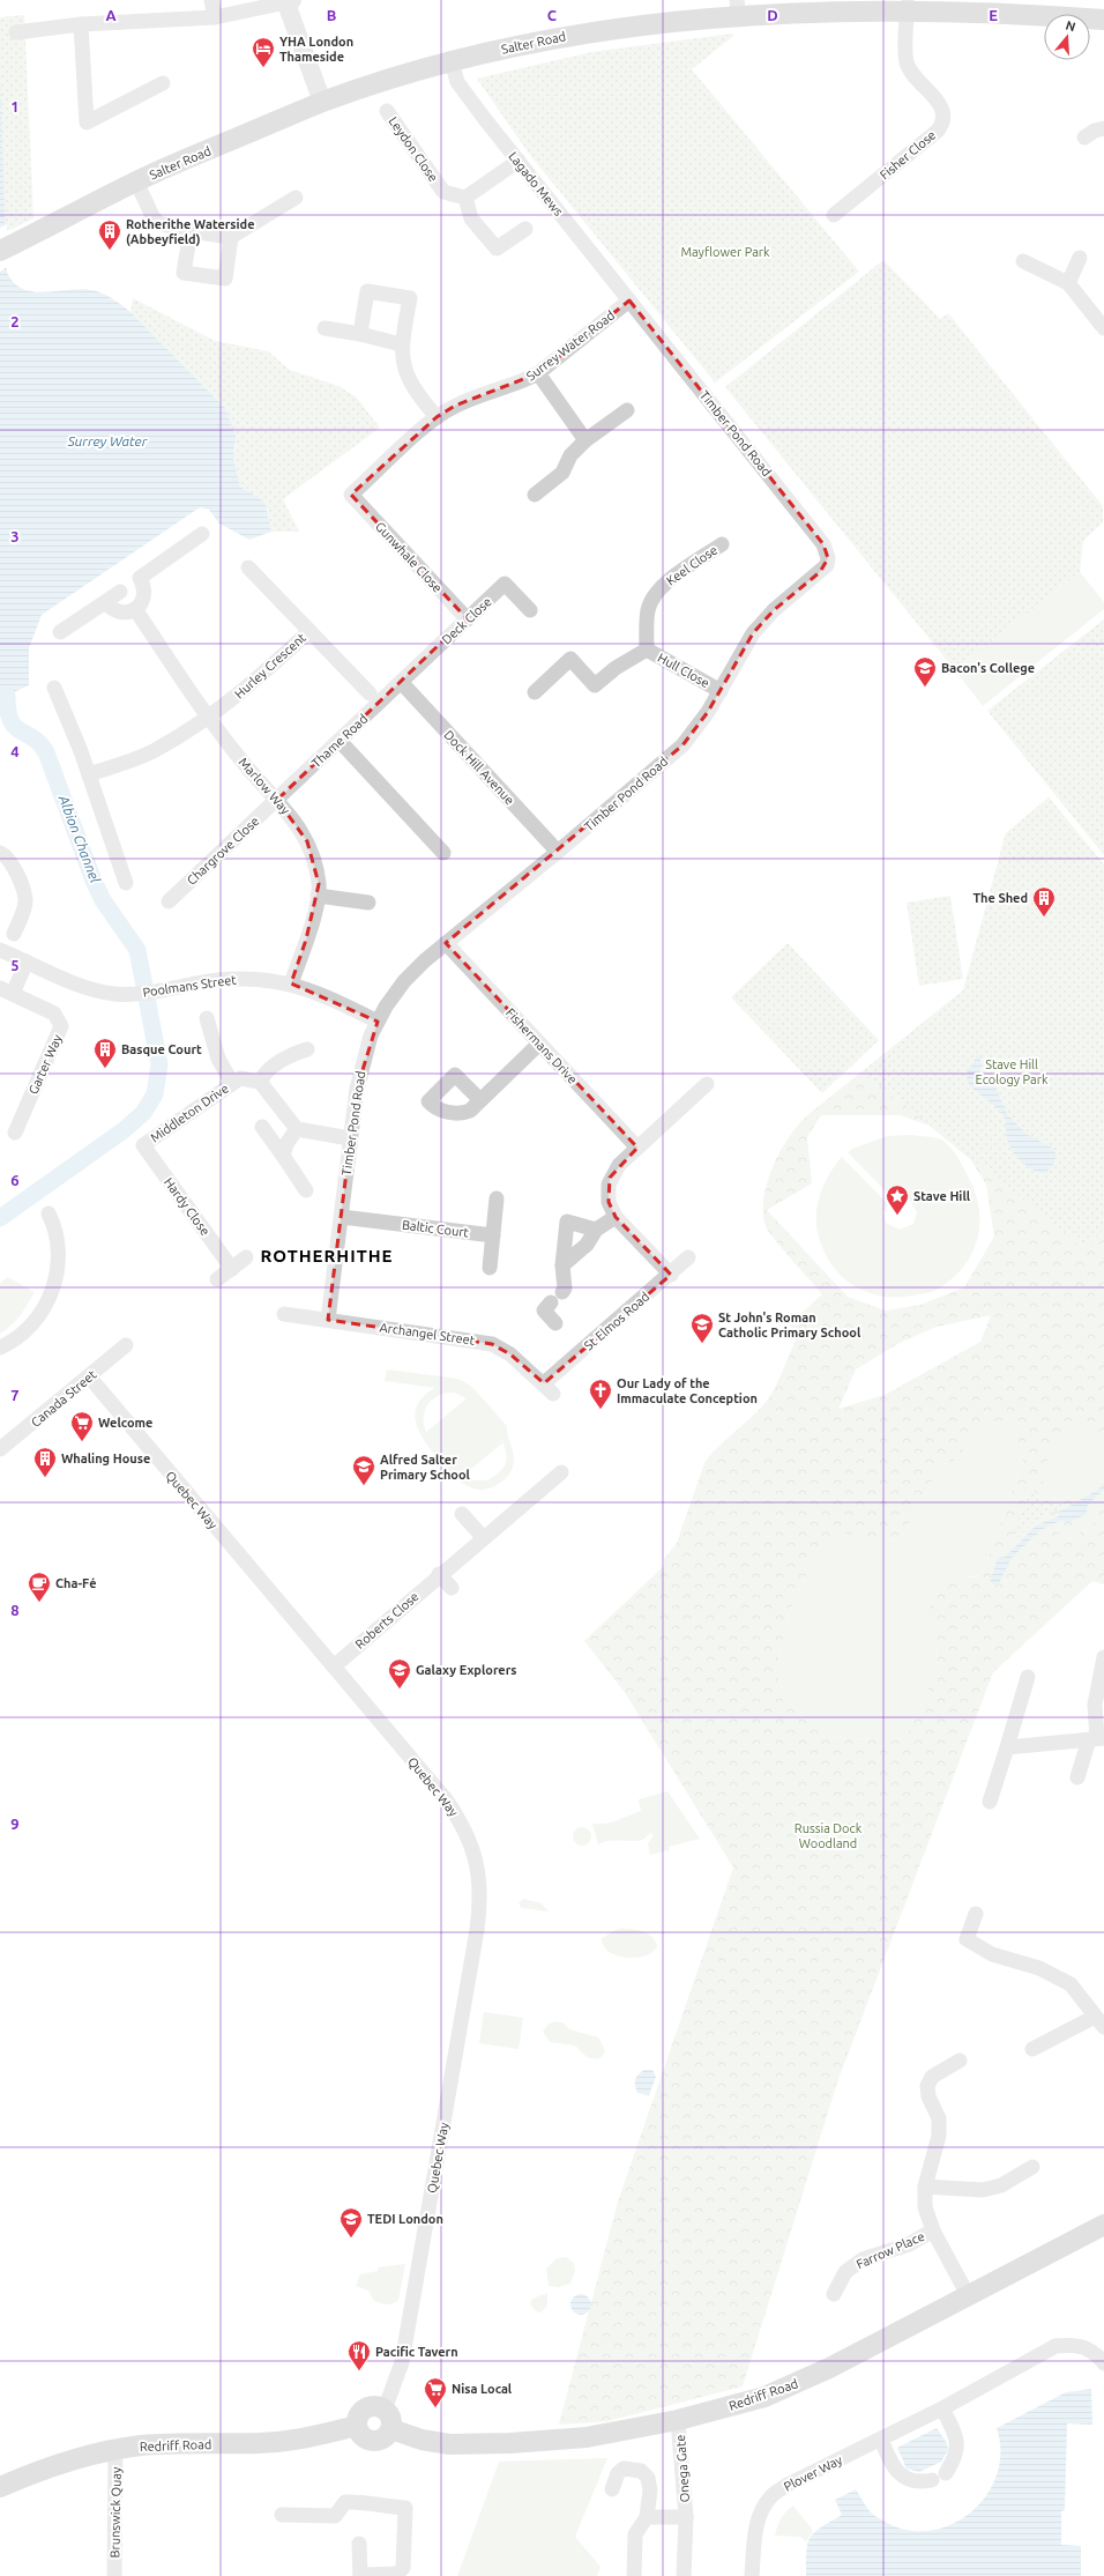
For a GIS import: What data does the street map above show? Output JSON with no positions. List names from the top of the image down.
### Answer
{
  "streets": {
    "main road": ["Salter Road", "Redriff Road"],
    "street": [
      "Leydon Close",
      "Fisher Close",
      "Lagado Mews",
      "Surrey Water Road",
      "Timber Pond Road",
      "Gunwhale Close",
      "Keel Close",
      "Deck Close",
      "Hurley Crescent",
      "Hull Close",
      "Thame Road",
      "Dock Hill Avenue",
      "Marlow Way",
      "Chargrove Close",
      "Poolmans Street",
      "Fishermans Drive",
      "Garter Way",
      "Middleton Drive",
      "Hardy Close",
      "Baltic Court",
      "St Elmos Road",
      "Archangel Street",
      "Canada Street",
      "Quebec Way",
      "Roberts Close",
      "Farrow Place",
      "Onega Gate",
      "Plover Way",
      "Brunswick Quay"
    ]
  },
  "crossings": [
    ["Salter Road", "Fisher Close"],
    ["Salter Road", "Lagado Mews"],
    ["Lagado Mews", "Surrey Water Road"],
    ["Lagado Mews", "Timber Pond Road"],
    ["Surrey Water Road", "Timber Pond Road"],
    ["Surrey Water Road", "Gunwhale Close"],
    ["Timber Pond Road", "Hull Close"],
    ["Timber Pond Road", "Dock Hill Avenue"],
    ["Timber Pond Road", "Poolmans Street"],
    ["Timber Pond Road", "Fishermans Drive"],
    ["Timber Pond Road", "Baltic Court"],
    ["Timber Pond Road", "Archangel Street"],
    ["Gunwhale Close", "Deck Close"],
    ["Keel Close", "Hull Close"],
    ["Deck Close", "Thame Road"],
    ["Deck Close", "Dock Hill Avenue"],
    ["Hurley Crescent", "Marlow Way"],
    ["Thame Road", "Dock Hill Avenue"],
    ["Thame Road", "Marlow Way"],
    ["Thame Road", "Chargrove Close"],
    ["Marlow Way", "Chargrove Close"],
    ["Marlow Way", "Poolmans Street"],
    ["Poolmans Street", "Garter Way"],
    ["Middleton Drive", "Hardy Close"],
    ["St Elmos Road", "Archangel Street"],
    ["Canada Street", "Quebec Way"],
    ["Quebec Way", "Roberts Close"],
    ["Quebec Way", "Redriff Road"],
    ["Redriff Road", "Onega Gate"],
    ["Redriff Road", "Brunswick Quay"]
  ],
  "districts": ["ROTHERHITHE"],
  "water": ["Surrey Water", "Albion Channel"],
  "parks": ["Mayflower Park", "Stave Hill Ecology Park", "Russia Dock Woodland"],
  "places": {
    "hotel": ["YHA London Thameside"],
    "building": [
      "Rotherithe Waterside (Abbeyfield)",
      "The Shed",
      "Basque Court",
      "Whaling House"
    ],
    "school or university": [
      "Bacon's College",
      "St John's Roman Catholic Primary School",
      "Alfred Salter Primary School",
      "Galaxy Explorers",
      "TEDI London"
    ],
    "place": ["Stave Hill"],
    "church": ["Our Lady of the Immaculate Conception"],
    "supermarket": ["Welcome", "Nisa Local"],
    "cafe": ["Cha-Fé"],
    "restaurant": ["Pacific Tavern"]
  },
  "north": "top",
  "grid": {
    "columns": [
      "A",
      "B",
      "C",
      "D",
      "E"
    ],
    "rows": [
      "1",
      "2",
      "3",
      "4",
      "5",
      "6",
      "7",
      "8",
      "9"
    ]
  }
}
